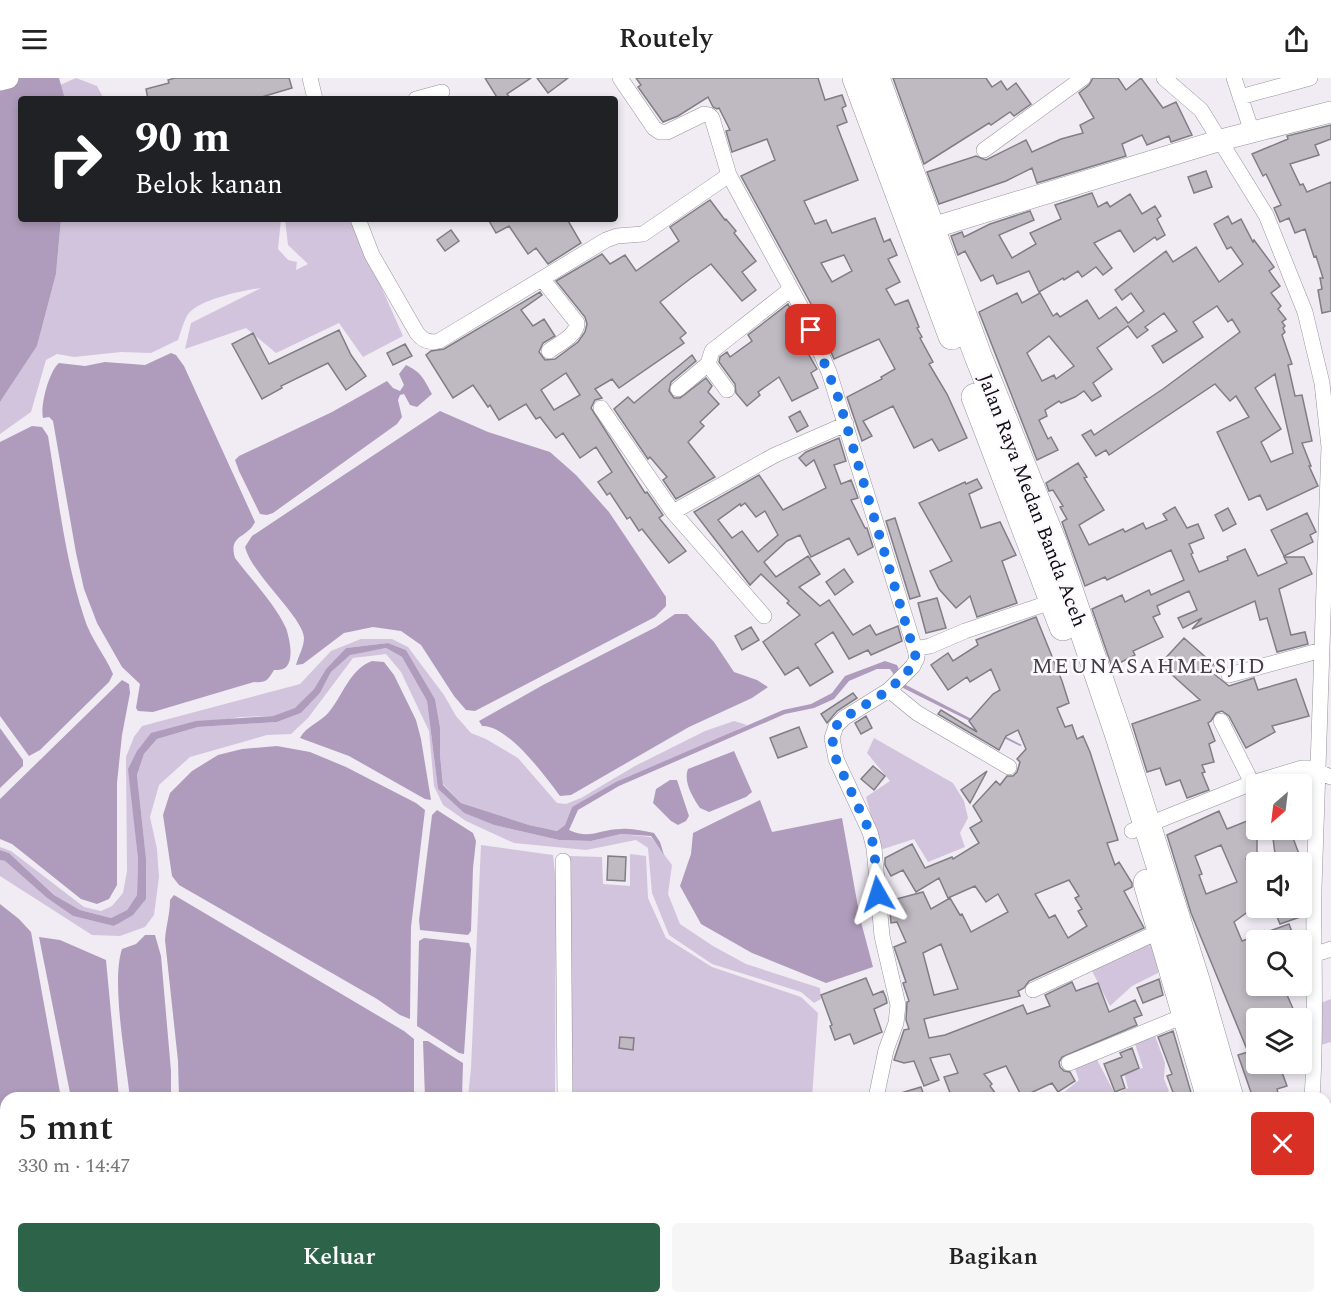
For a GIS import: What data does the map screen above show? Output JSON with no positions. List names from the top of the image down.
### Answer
{
  "streets": {
    "highway": ["Jalan Raya Medan Banda Aceh"]
  },
  "districts": ["MEUNASAHMESJID"],
  "north": "bottom left",
  "page": {
    "header": "Routely",
    "turn": ["90 m", "Belok kanan"],
    "heading": ["5 mnt", "330 m · 14:47"],
    "buttons": ["Keluar", "Bagikan"]
  }
}
